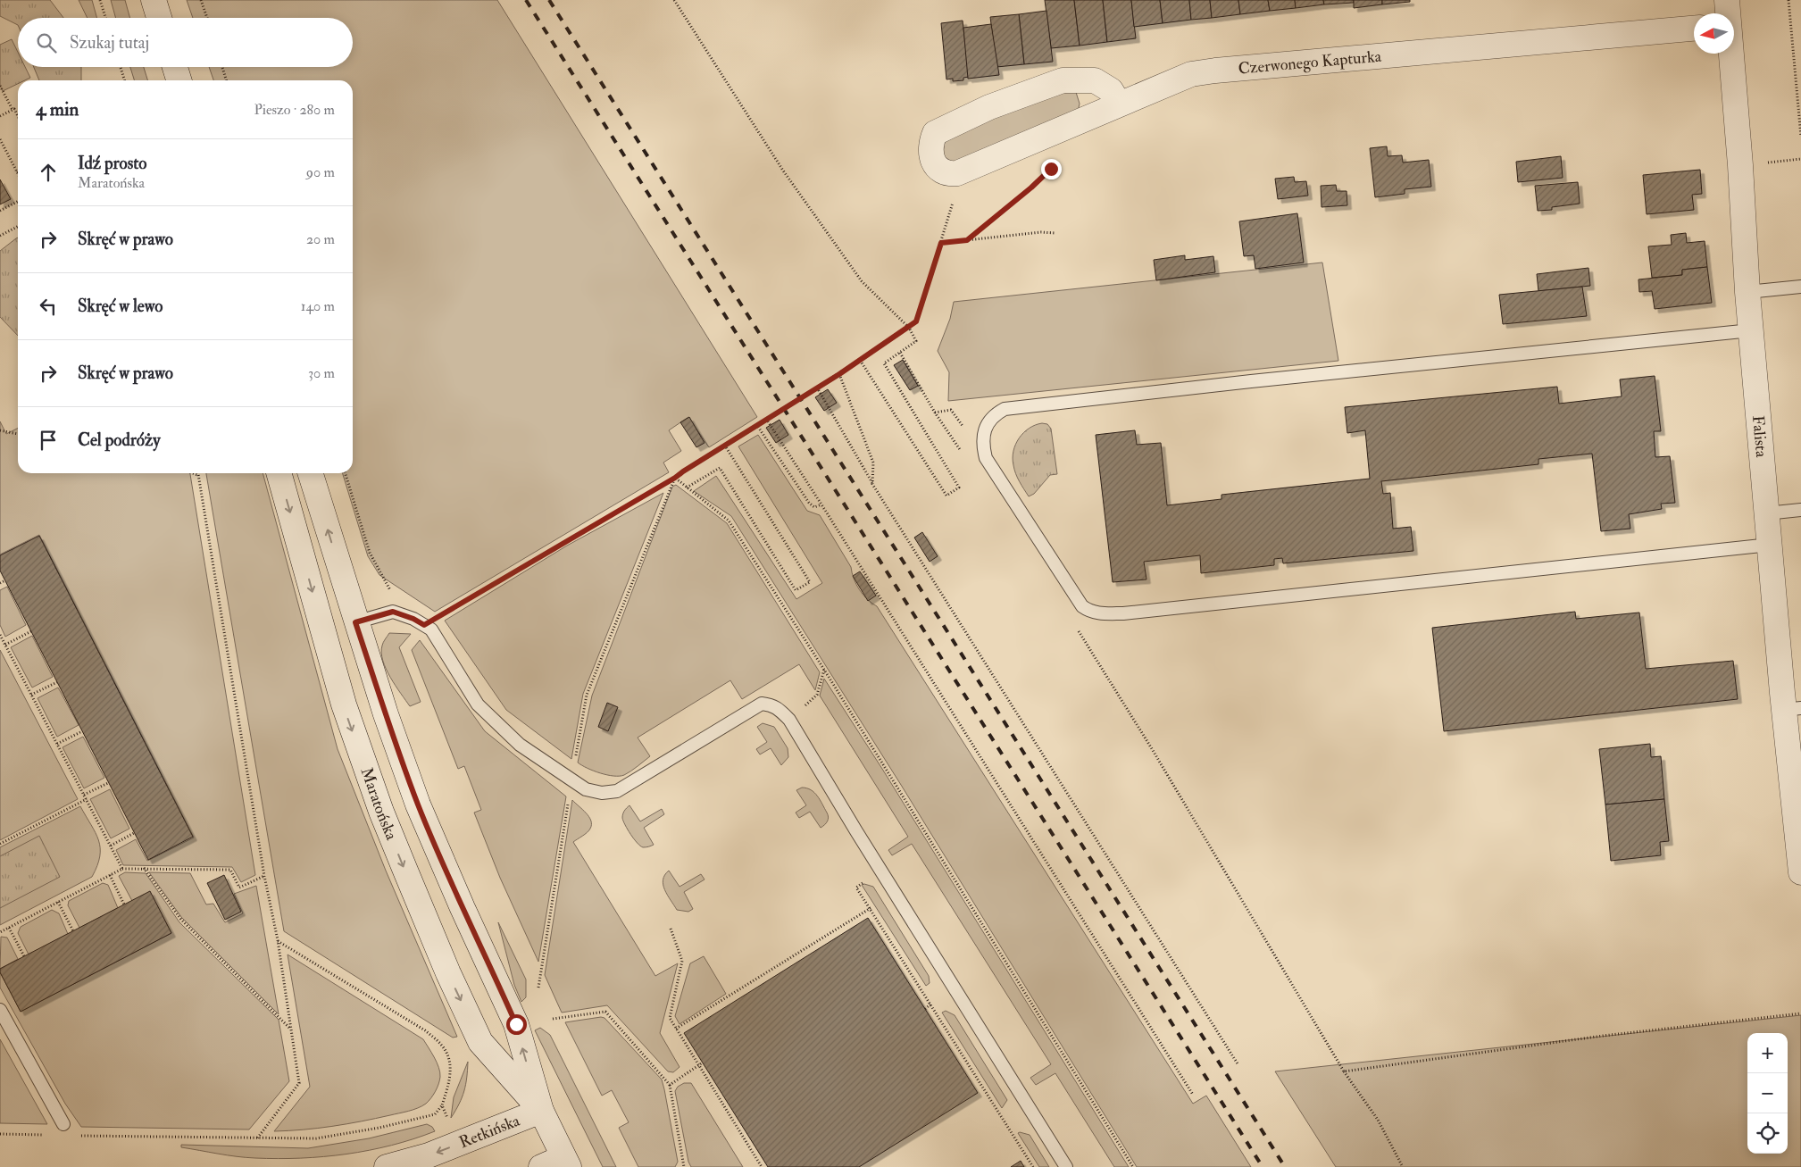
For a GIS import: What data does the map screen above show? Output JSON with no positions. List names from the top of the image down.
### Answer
{
  "streets": {
    "street": [
      "Czerwonego Kapturka",
      "Falista",
      "Maratońska",
      "Retkińska"
    ]
  },
  "crossings": [
    ["Maratońska", "Retkińska"]
  ],
  "one_way": ["Retkińska"],
  "north": "left",
  "page": {
    "search": "Szukaj tutaj",
    "heading": ["4 min", "Pieszo · 280 m"],
    "list": [
      ["Idź prosto", "Maratońska", "90 m"],
      ["Skręć w prawo", "20 m"],
      ["Skręć w lewo", "140 m"],
      ["Skręć w prawo", "30 m"],
      "Cel podróży"
    ],
    "map_buttons": ["+", "−"]
  }
}
